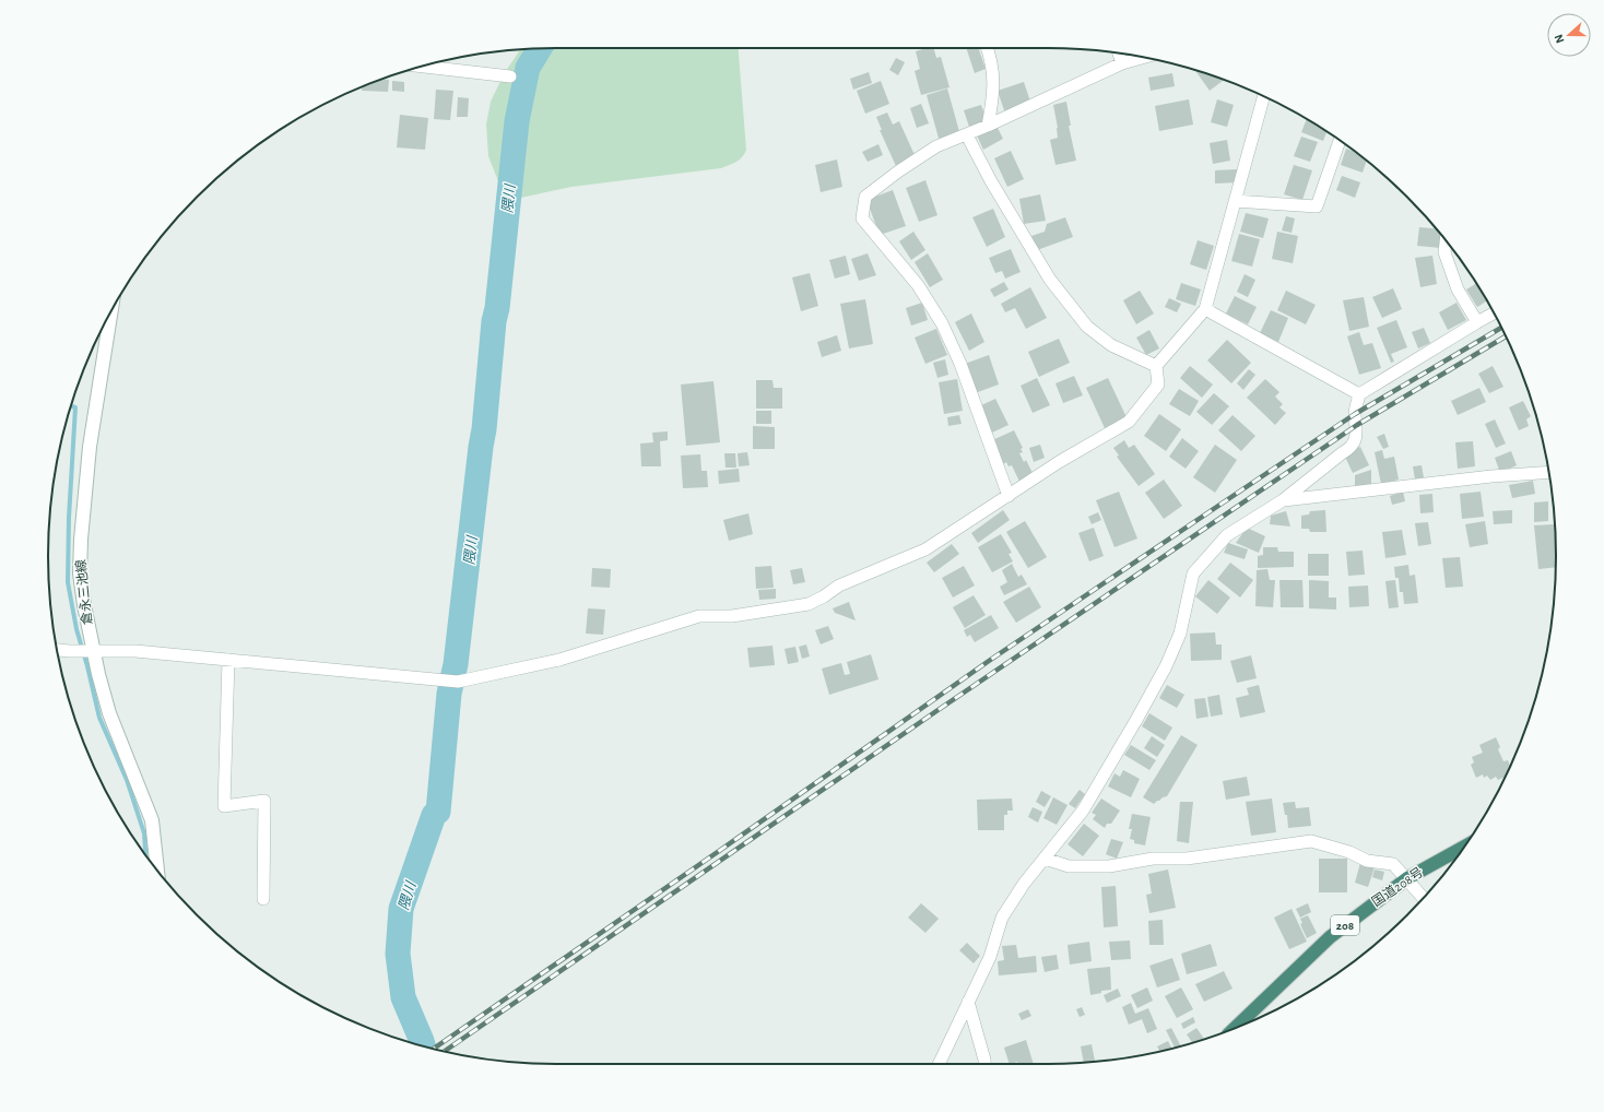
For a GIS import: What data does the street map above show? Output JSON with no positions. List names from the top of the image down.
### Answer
{
  "streets": {
    "highway": ["国道208号", "208"],
    "main road": ["倉永三池線"]
  },
  "water": ["隈川"],
  "north": "left"
}
